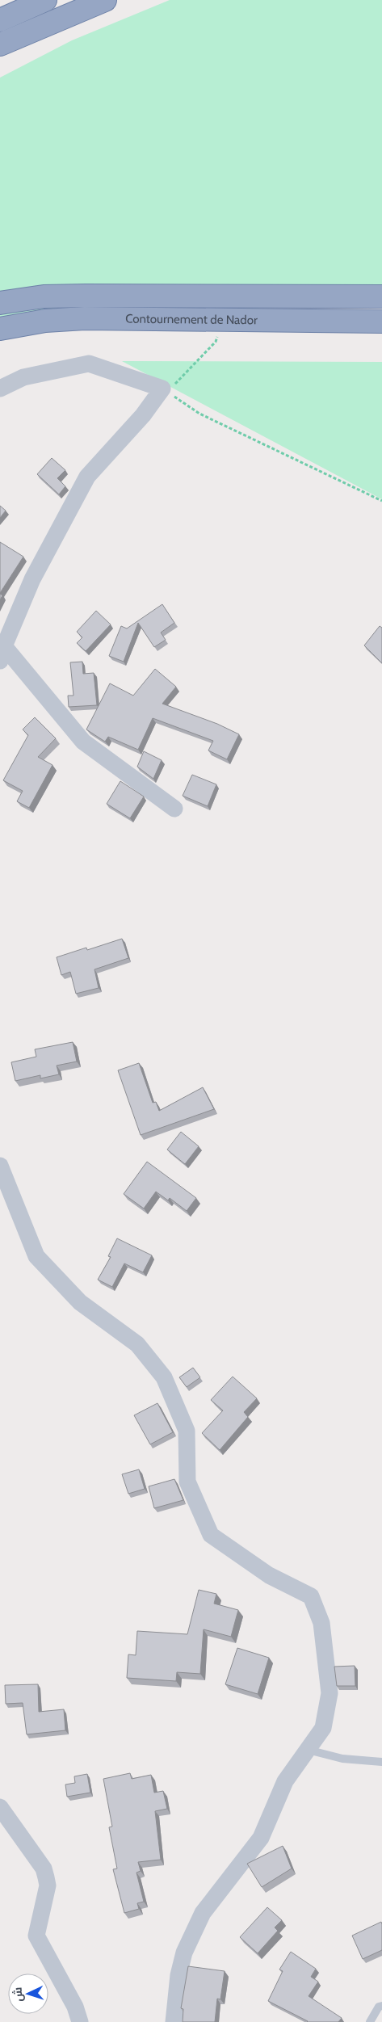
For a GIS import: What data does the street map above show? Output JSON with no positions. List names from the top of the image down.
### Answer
{
  "streets": {
    "highway": ["Contournement de Nador"]
  },
  "north": "left"
}
